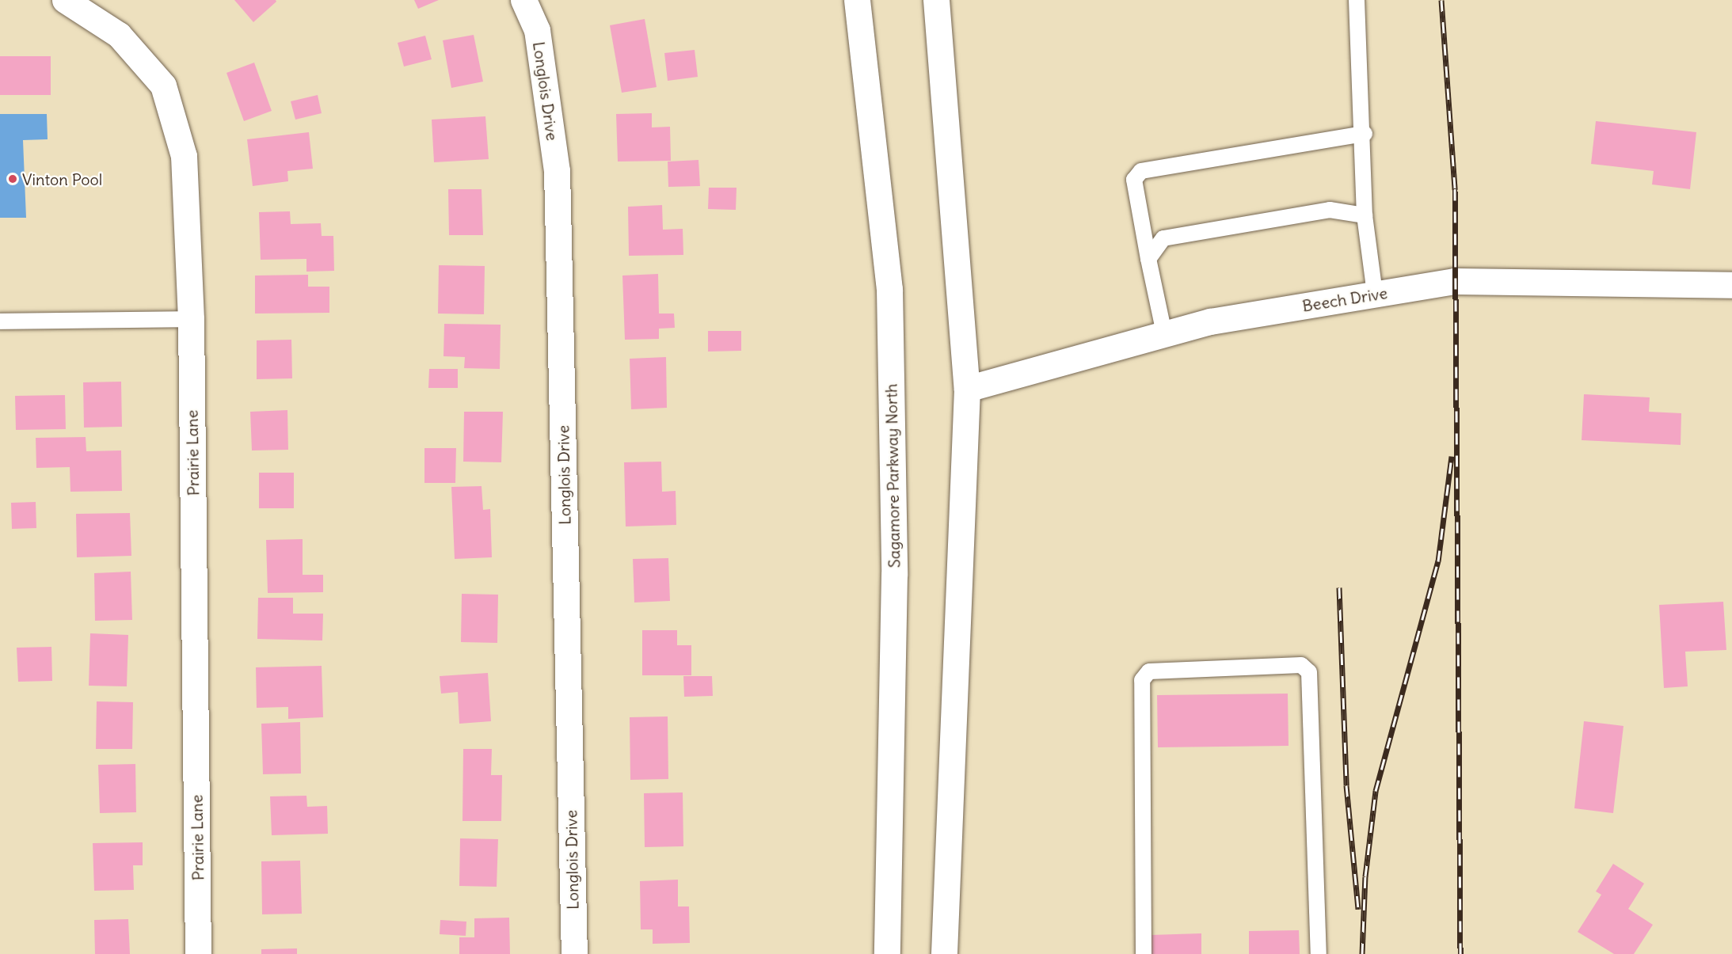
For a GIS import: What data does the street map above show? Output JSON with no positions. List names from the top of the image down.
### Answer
{
  "streets": {
    "street": [
      "Longlois Drive",
      "Beech Drive",
      "Prairie Lane",
      "Sagamore Parkway North"
    ]
  },
  "places": ["Vinton Pool"]
}
